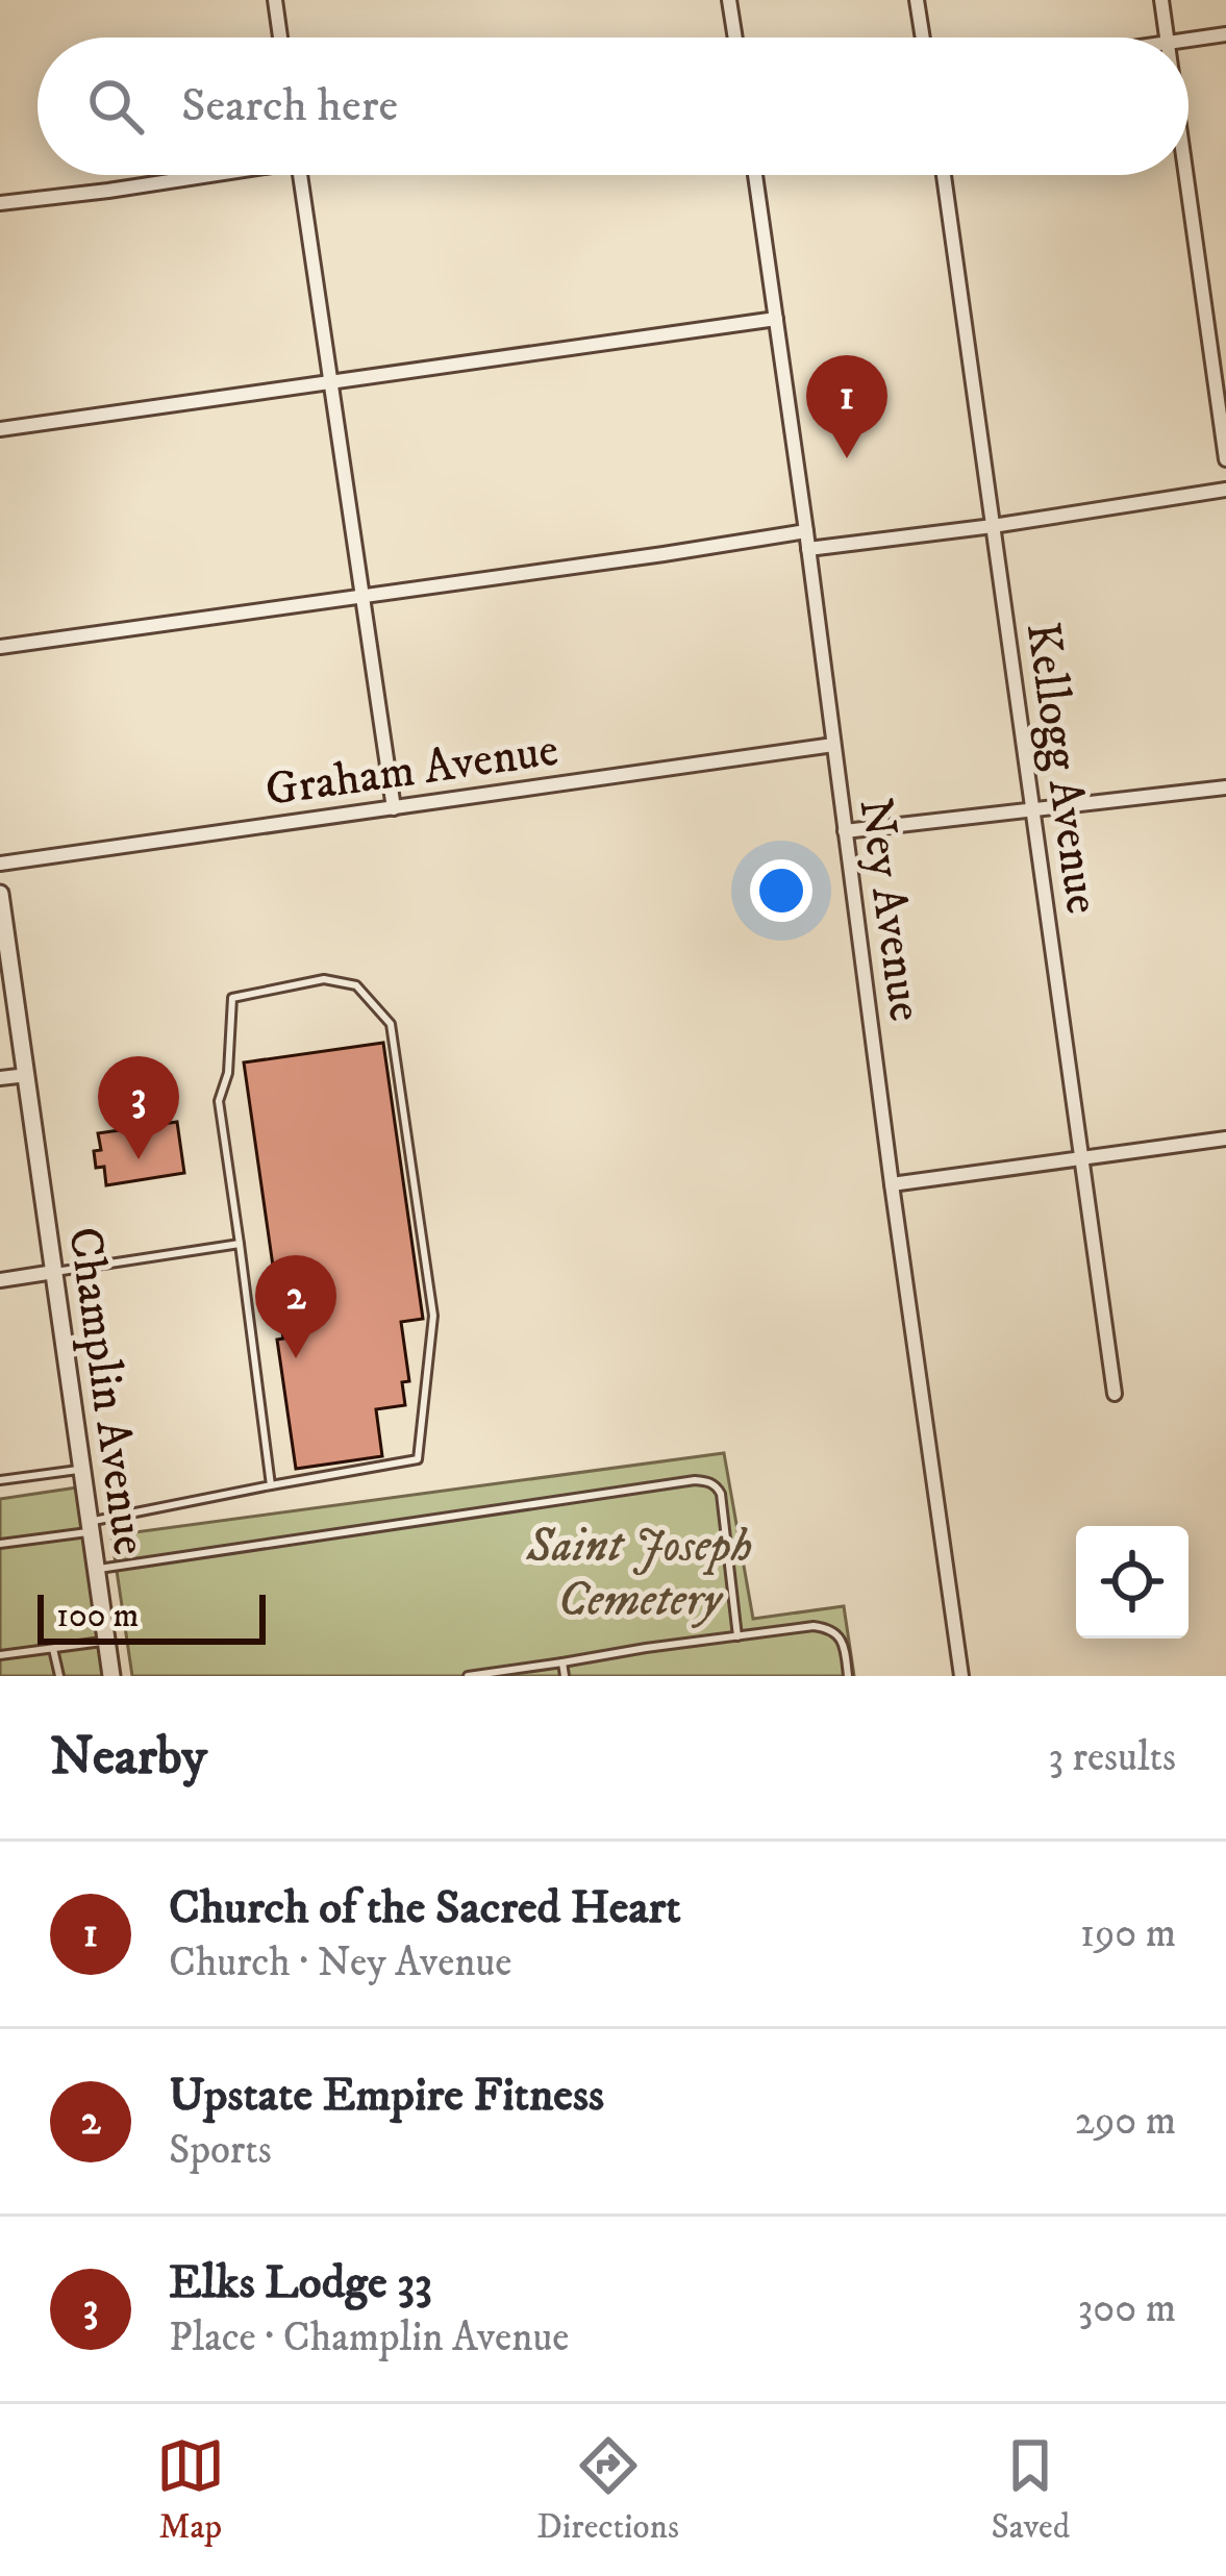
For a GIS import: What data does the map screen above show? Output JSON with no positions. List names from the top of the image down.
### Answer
{
  "streets": {
    "street": [
      "Graham Avenue",
      "Kellogg Avenue",
      "Ney Avenue",
      "Champlin Avenue"
    ]
  },
  "crossings": [
    ["Graham Avenue", "Ney Avenue"]
  ],
  "parks": ["Saint Joseph Cemetery"],
  "scale_bar": "100 m",
  "page": {
    "search": "Search here",
    "pins": ["1", "3", "2"],
    "scale": "100 m",
    "heading": ["Nearby", "3 results"],
    "list": [
      {
        "mark": "1",
        "name": "Church of the Sacred Heart",
        "note": "Church · Ney Avenue",
        "value": "190 m"
      },
      {
        "mark": "2",
        "name": "Upstate Empire Fitness",
        "note": "Sports",
        "value": "290 m"
      },
      {
        "mark": "3",
        "name": "Elks Lodge 33",
        "note": "Place · Champlin Avenue",
        "value": "300 m"
      }
    ],
    "nav": ["Map", "Directions", "Saved"]
  }
}
